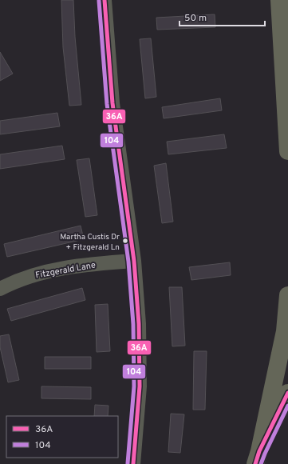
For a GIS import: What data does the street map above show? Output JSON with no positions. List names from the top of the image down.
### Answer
{
  "streets": {
    "street": ["Fitzgerald Lane"]
  },
  "places": ["Martha Custis Dr + Fitzgerald Ln"],
  "lines": ["transit line 36A", "transit line 104"],
  "legend": ["36A", "104"],
  "scale_bar": "50 m"
}
